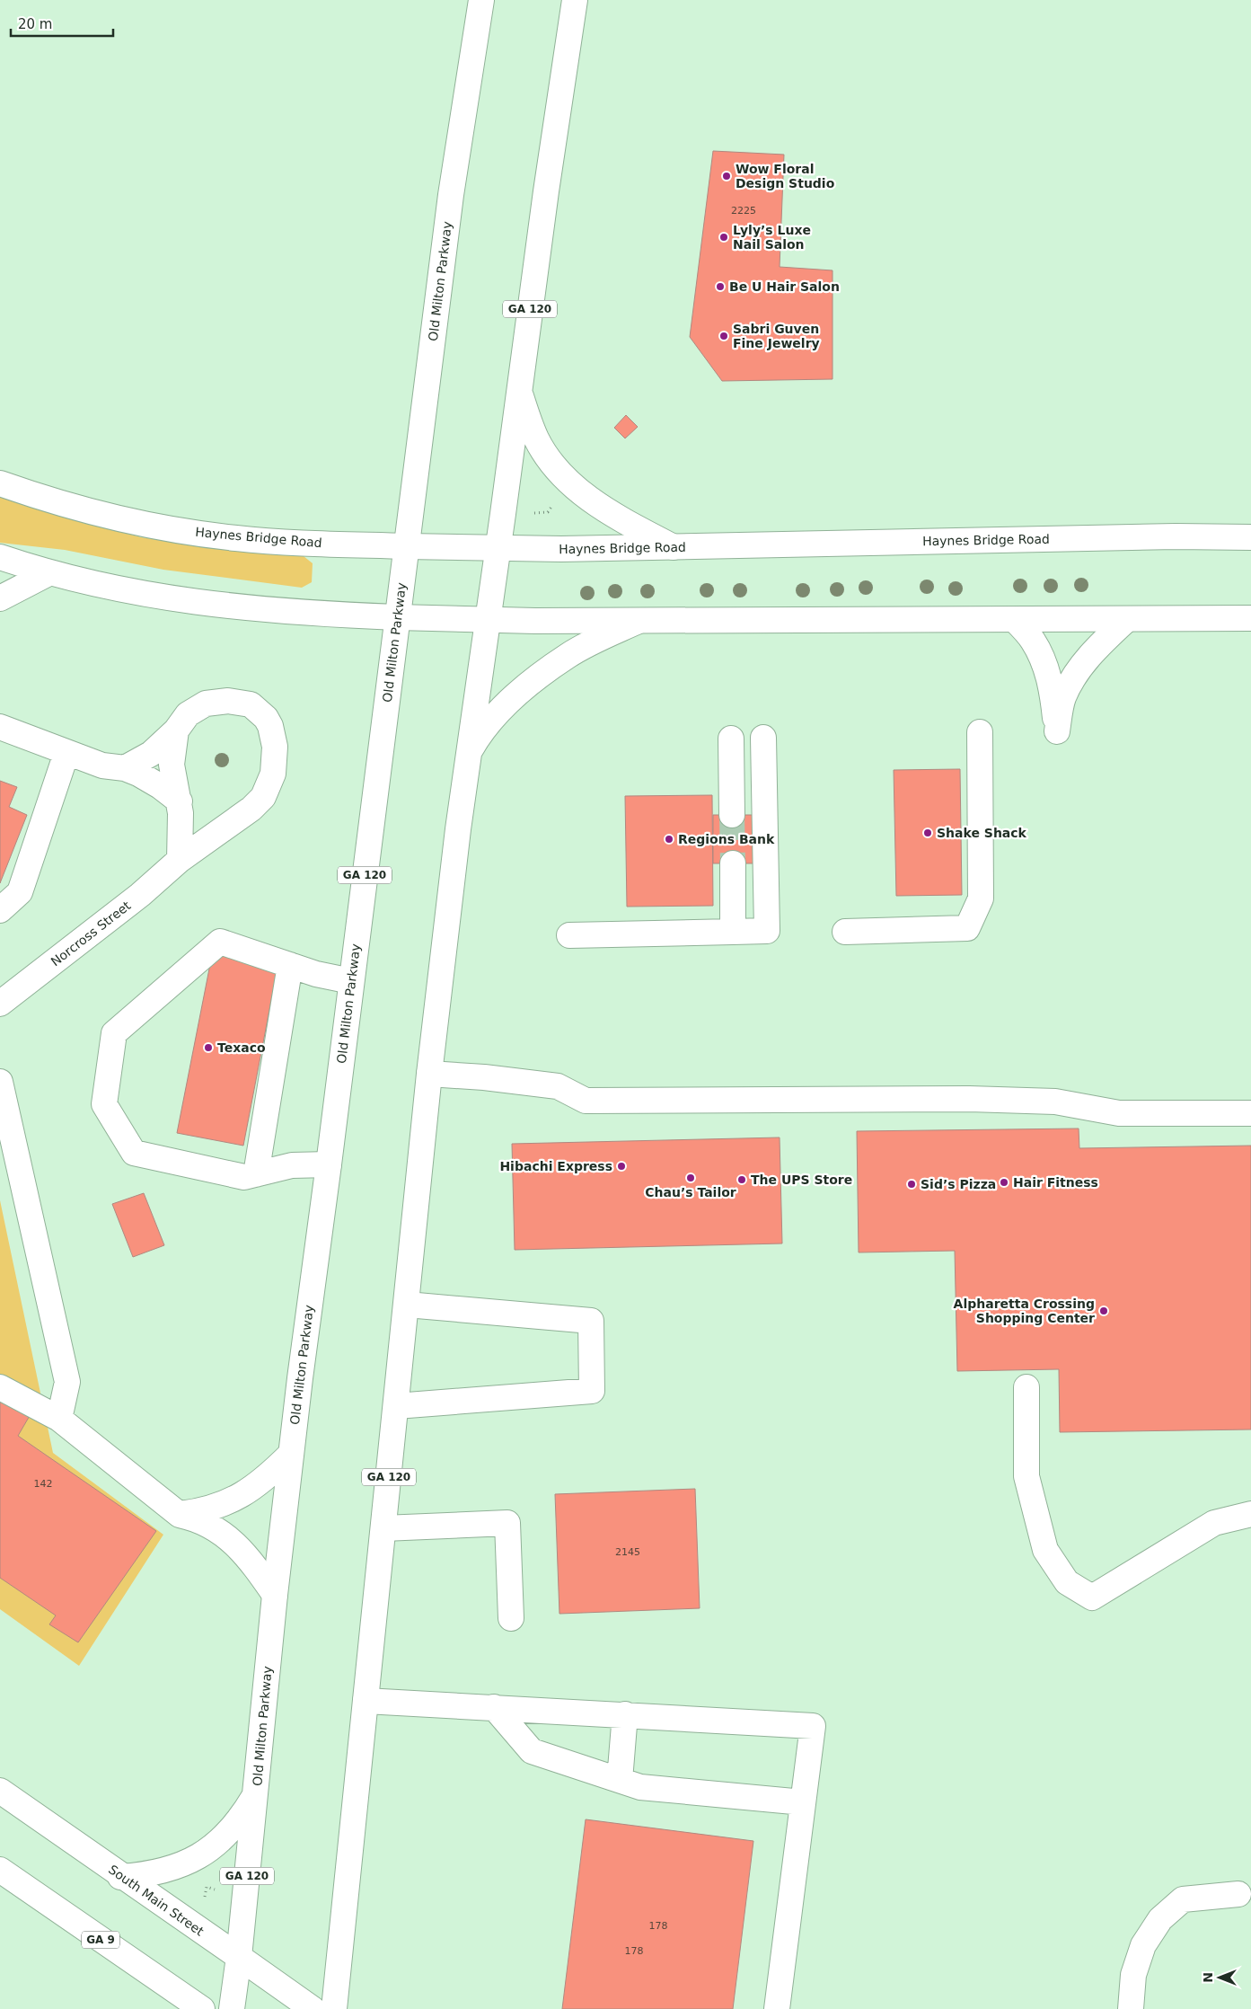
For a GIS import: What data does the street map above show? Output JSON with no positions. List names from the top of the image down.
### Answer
{
  "streets": {
    "main road": [
      "Old Milton Parkway",
      "GA 120",
      "Haynes Bridge Road",
      "Norcross Street",
      "South Main Street",
      "GA 9"
    ]
  },
  "crossings": [
    ["Old Milton Parkway", "Haynes Bridge Road"],
    ["Old Milton Parkway", "South Main Street"],
    ["GA 120", "Haynes Bridge Road"]
  ],
  "places": [
    "Wow Floral Design Studio",
    "Lyly’s Luxe Nail Salon",
    "Be U Hair Salon",
    "Sabri Guven Fine Jewelry",
    "Shake Shack",
    "Regions Bank",
    "Texaco",
    "Hibachi Express",
    "Chau’s Tailor",
    "The UPS Store",
    "Hair Fitness",
    "Sid’s Pizza",
    "Alpharetta Crossing Shopping Center"
  ],
  "house_numbers": [
    "2225",
    "142",
    "2145",
    "178",
    "178"
  ],
  "scale_bar": "20 m",
  "north": "left"
}
